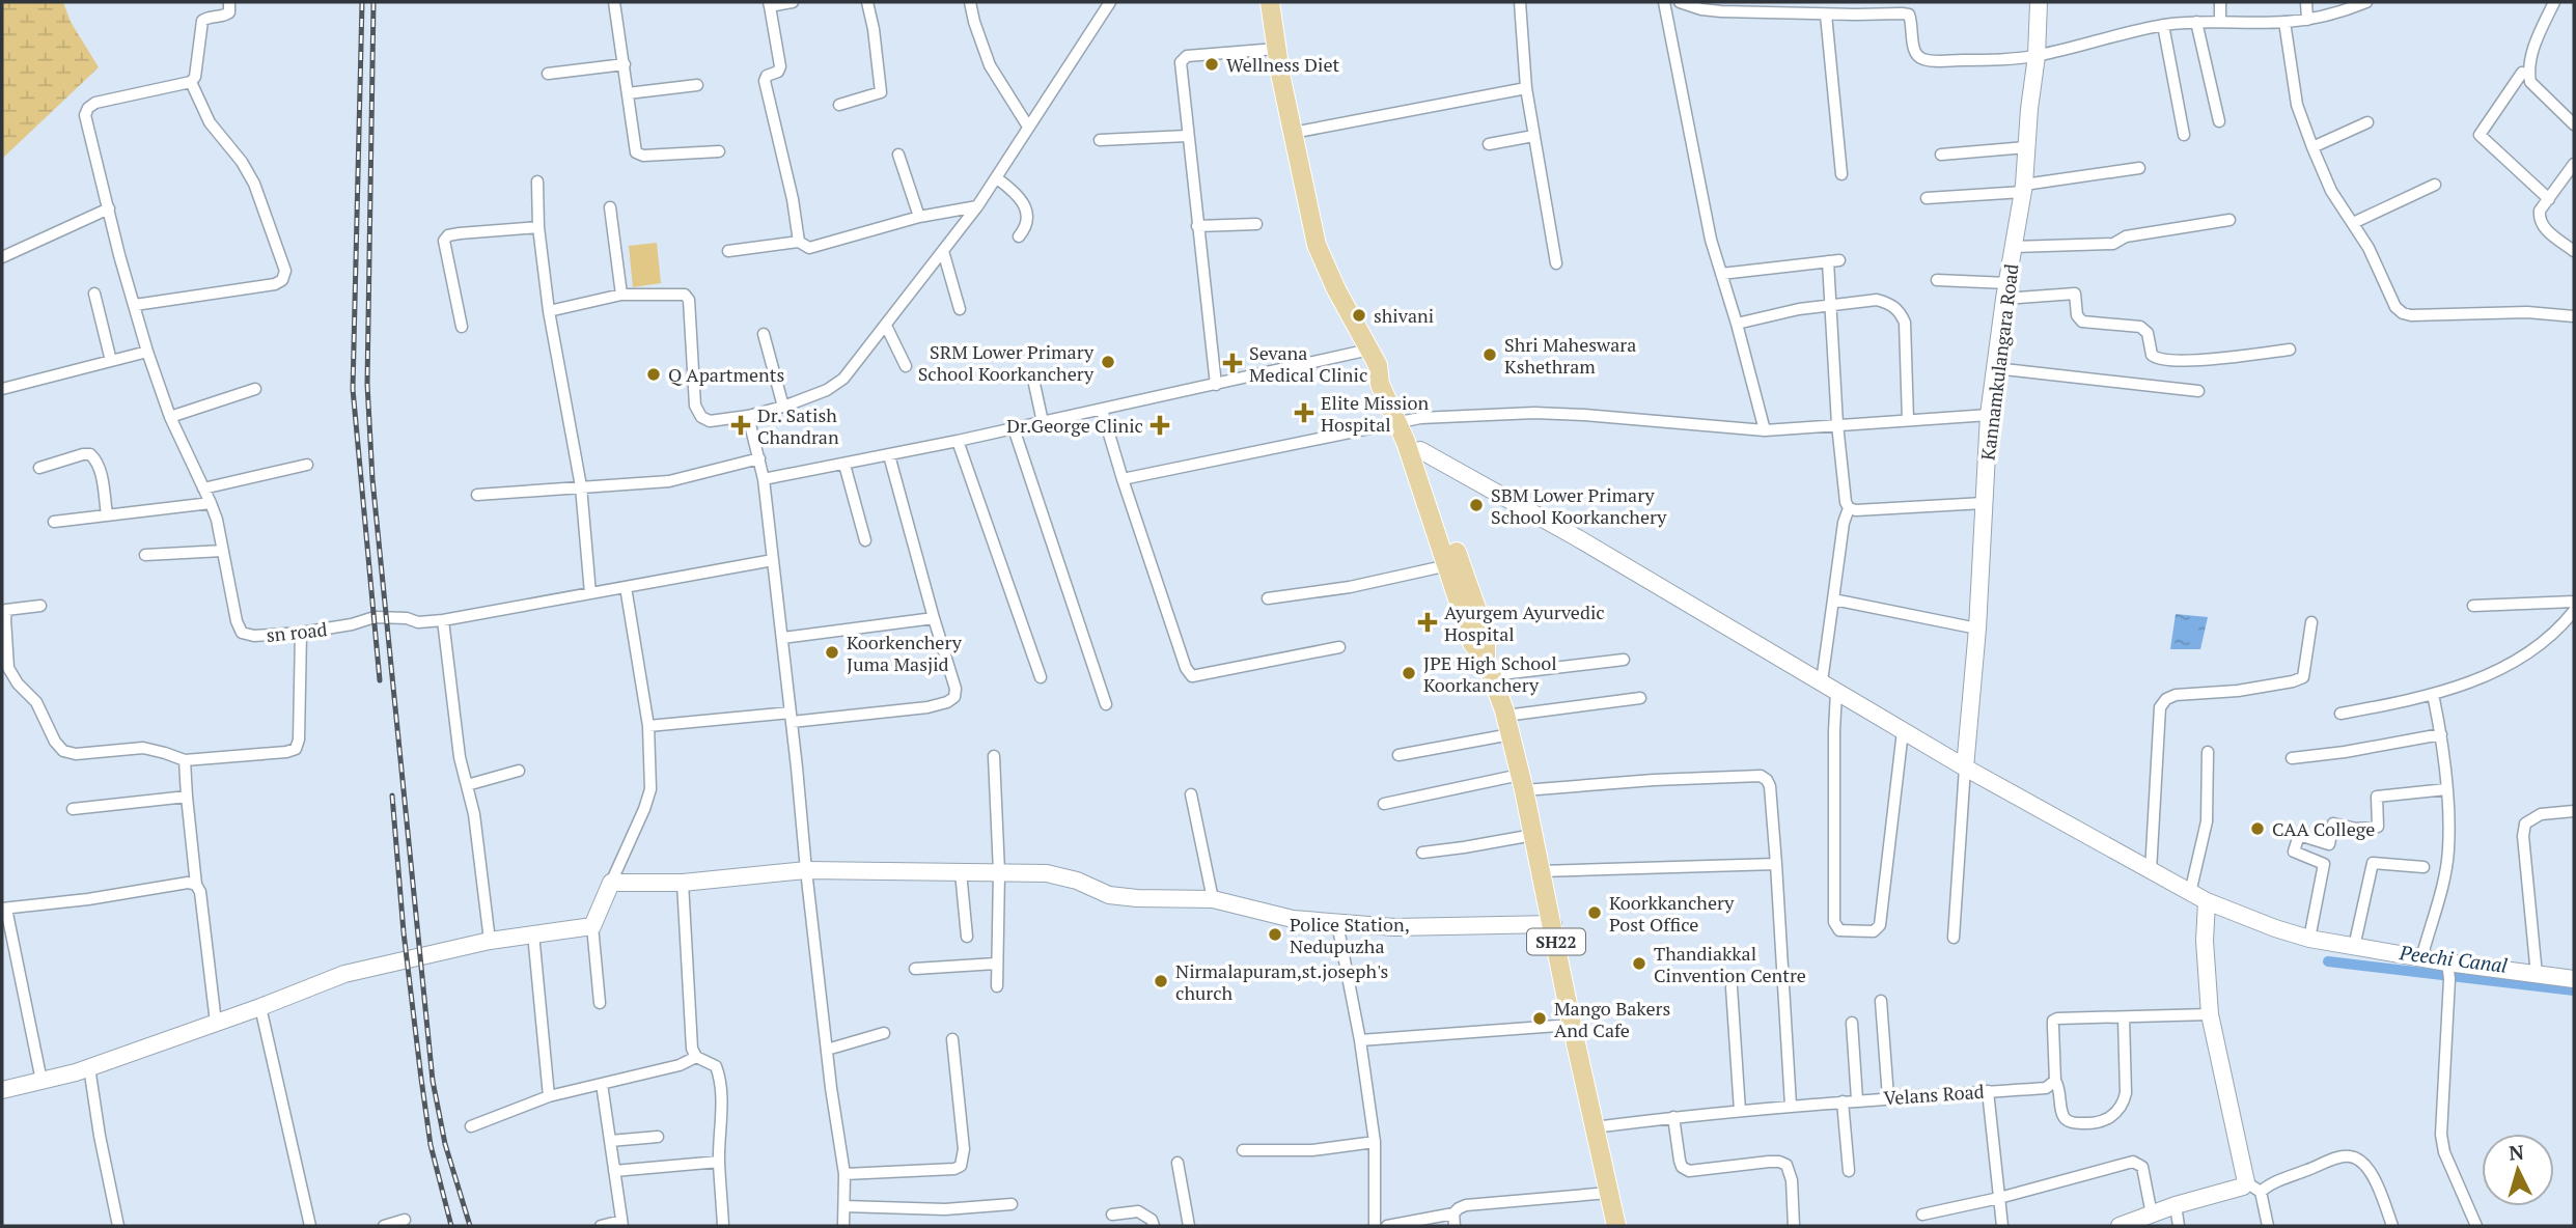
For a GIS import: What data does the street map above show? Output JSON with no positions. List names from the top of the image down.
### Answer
{
  "streets": {
    "main road": ["SH22"],
    "street": ["Kannamkulangara Road", "sn road", "Velans Road"]
  },
  "crossings": [
    ["SH22", "Velans Road"]
  ],
  "water": ["Peechi Canal"],
  "places": {
    "other": [
      "Wellness Diet",
      "shivani",
      "Shri Maheswara Kshethram",
      "SRM Lower Primary School Koorkanchery",
      "Q Apartments",
      "SBM Lower Primary School Koorkanchery",
      "Koorkenchery Juma Masjid",
      "JPE High School Koorkanchery",
      "CAA College",
      "Koorkkanchery Post Office",
      "Police Station, Nedupuzha",
      "Thandiakkal Cinvention Centre",
      "Nirmalapuram,st.joseph's church",
      "Mango Bakers And Cafe"
    ],
    "health": [
      "Sevana Medical Clinic",
      "Elite Mission Hospital",
      "Dr. Satish Chandran",
      "Dr.George Clinic",
      "Ayurgem Ayurvedic Hospital"
    ]
  },
  "north": "top"
}
